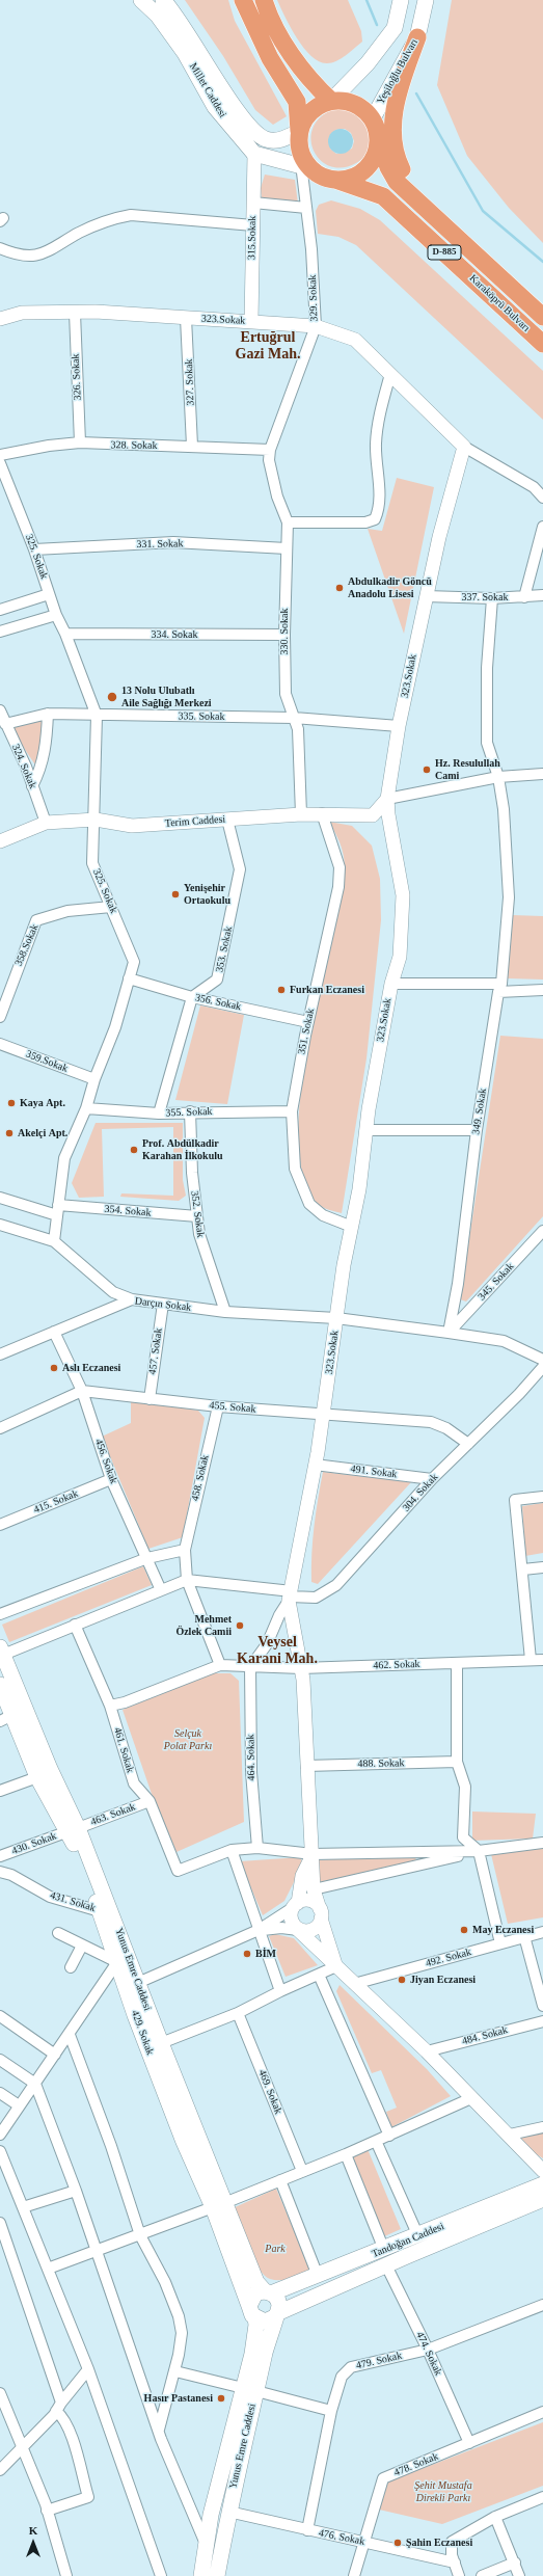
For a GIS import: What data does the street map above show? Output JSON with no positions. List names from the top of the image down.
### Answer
{
  "streets": {
    "highway": ["D-885", "Karaköprü Bulvarı"],
    "main road": [
      "Yeşiloğlu Bulvarı",
      "Millet Caddesi",
      "Yunus Emre Caddesi",
      "429. Sokak",
      "Tandoğan Caddesi"
    ],
    "street": [
      "315.Sokak",
      "329. Sokak",
      "323.Sokak",
      "326. Sokak",
      "327. Sokak",
      "328. Sokak",
      "331. Sokak",
      "325. Sokak",
      "337. Sokak",
      "330. Sokak",
      "334. Sokak",
      "335. Sokak",
      "324. Sokak",
      "Terim Caddesi",
      "358.Sokak",
      "353. Sokak",
      "356. Sokak",
      "351. Sokak",
      "359.Sokak",
      "349. Sokak",
      "355. Sokak",
      "354. Sokak",
      "352. Sokak",
      "345. Sokak",
      "Darçın Sokak",
      "457. Sokak",
      "455. Sokak",
      "456. Sokak",
      "491. Sokak",
      "458. Sokak",
      "304. Sokak",
      "415. Sokak",
      "462. Sokak",
      "461. Sokak",
      "464. Sokak",
      "488. Sokak",
      "463. Sokak",
      "430. Sokak",
      "431. Sokak",
      "492. Sokak",
      "484. Sokak",
      "469. Sokak",
      "474. Sokak",
      "479. Sokak",
      "478. Sokak",
      "476. Sokak"
    ]
  },
  "crossings": [
    ["Yeşiloğlu Bulvarı", "Millet Caddesi"],
    ["Yeşiloğlu Bulvarı", "D-885"],
    ["Yeşiloğlu Bulvarı", "329. Sokak"],
    ["Yeşiloğlu Bulvarı", "Karaköprü Bulvarı"],
    ["Millet Caddesi", "315.Sokak"],
    ["Millet Caddesi", "D-885"],
    ["Millet Caddesi", "329. Sokak"],
    ["Millet Caddesi", "Karaköprü Bulvarı"],
    ["315.Sokak", "323.Sokak"],
    ["D-885", "329. Sokak"],
    ["D-885", "Karaköprü Bulvarı"],
    ["329. Sokak", "Karaköprü Bulvarı"],
    ["329. Sokak", "323.Sokak"],
    ["329. Sokak", "328. Sokak"],
    ["329. Sokak", "330. Sokak"],
    ["323.Sokak", "326. Sokak"],
    ["323.Sokak", "327. Sokak"],
    ["323.Sokak", "337. Sokak"],
    ["323.Sokak", "335. Sokak"],
    ["323.Sokak", "Terim Caddesi"],
    ["323.Sokak", "351. Sokak"],
    ["323.Sokak", "Darçın Sokak"],
    ["323.Sokak", "455. Sokak"],
    ["323.Sokak", "491. Sokak"],
    ["323.Sokak", "304. Sokak"],
    ["326. Sokak", "328. Sokak"],
    ["327. Sokak", "328. Sokak"],
    ["328. Sokak", "330. Sokak"],
    ["331. Sokak", "325. Sokak"],
    ["331. Sokak", "330. Sokak"],
    ["325. Sokak", "334. Sokak"],
    ["325. Sokak", "335. Sokak"],
    ["325. Sokak", "Terim Caddesi"],
    ["325. Sokak", "358.Sokak"],
    ["325. Sokak", "356. Sokak"],
    ["325. Sokak", "359.Sokak"],
    ["325. Sokak", "355. Sokak"],
    ["325. Sokak", "354. Sokak"],
    ["337. Sokak", "349. Sokak"],
    ["330. Sokak", "334. Sokak"],
    ["330. Sokak", "335. Sokak"],
    ["330. Sokak", "Terim Caddesi"],
    ["335. Sokak", "324. Sokak"],
    ["324. Sokak", "Terim Caddesi"],
    ["Terim Caddesi", "353. Sokak"],
    ["Terim Caddesi", "351. Sokak"],
    ["353. Sokak", "356. Sokak"],
    ["356. Sokak", "351. Sokak"],
    ["351. Sokak", "355. Sokak"],
    ["349. Sokak", "345. Sokak"],
    ["355. Sokak", "352. Sokak"],
    ["354. Sokak", "352. Sokak"],
    ["352. Sokak", "Darçın Sokak"],
    ["Darçın Sokak", "457. Sokak"],
    ["Darçın Sokak", "456. Sokak"],
    ["457. Sokak", "455. Sokak"],
    ["455. Sokak", "456. Sokak"],
    ["455. Sokak", "458. Sokak"],
    ["455. Sokak", "304. Sokak"],
    ["456. Sokak", "415. Sokak"],
    ["491. Sokak", "304. Sokak"],
    ["458. Sokak", "304. Sokak"],
    ["458. Sokak", "462. Sokak"],
    ["462. Sokak", "461. Sokak"],
    ["462. Sokak", "464. Sokak"],
    ["461. Sokak", "463. Sokak"],
    ["463. Sokak", "430. Sokak"],
    ["463. Sokak", "Yunus Emre Caddesi"],
    ["463. Sokak", "429. Sokak"],
    ["430. Sokak", "Yunus Emre Caddesi"],
    ["430. Sokak", "429. Sokak"],
    ["431. Sokak", "429. Sokak"],
    ["Yunus Emre Caddesi", "429. Sokak"],
    ["Yunus Emre Caddesi", "Tandoğan Caddesi"],
    ["Yunus Emre Caddesi", "476. Sokak"],
    ["429. Sokak", "Tandoğan Caddesi"],
    ["Tandoğan Caddesi", "474. Sokak"],
    ["474. Sokak", "479. Sokak"],
    ["474. Sokak", "478. Sokak"],
    ["479. Sokak", "476. Sokak"],
    ["478. Sokak", "476. Sokak"]
  ],
  "districts": ["Ertuğrul Gazi Mah.", "Veysel Karani Mah."],
  "parks": ["Selçuk Polat Parkı", "Park", "Şehit Mustafa Direkli Parkı"],
  "places": [
    "Abdulkadir Göncü Anadolu Lisesi",
    "13 Nolu Ulubatlı Aile Sağlığı Merkezi",
    "Hz. Resulullah Cami",
    "Yenişehir Ortaokulu",
    "Furkan Eczanesi",
    "Kaya Apt.",
    "Akelçi Apt.",
    "Prof. Abdülkadir Karahan İlkokulu",
    "Aslı Eczanesi",
    "Mehmet Özlek Camii",
    "May Eczanesi",
    "BİM",
    "Jiyan Eczanesi",
    "Hasır Pastanesi",
    "Şahin Eczanesi"
  ],
  "north": "top"
}
